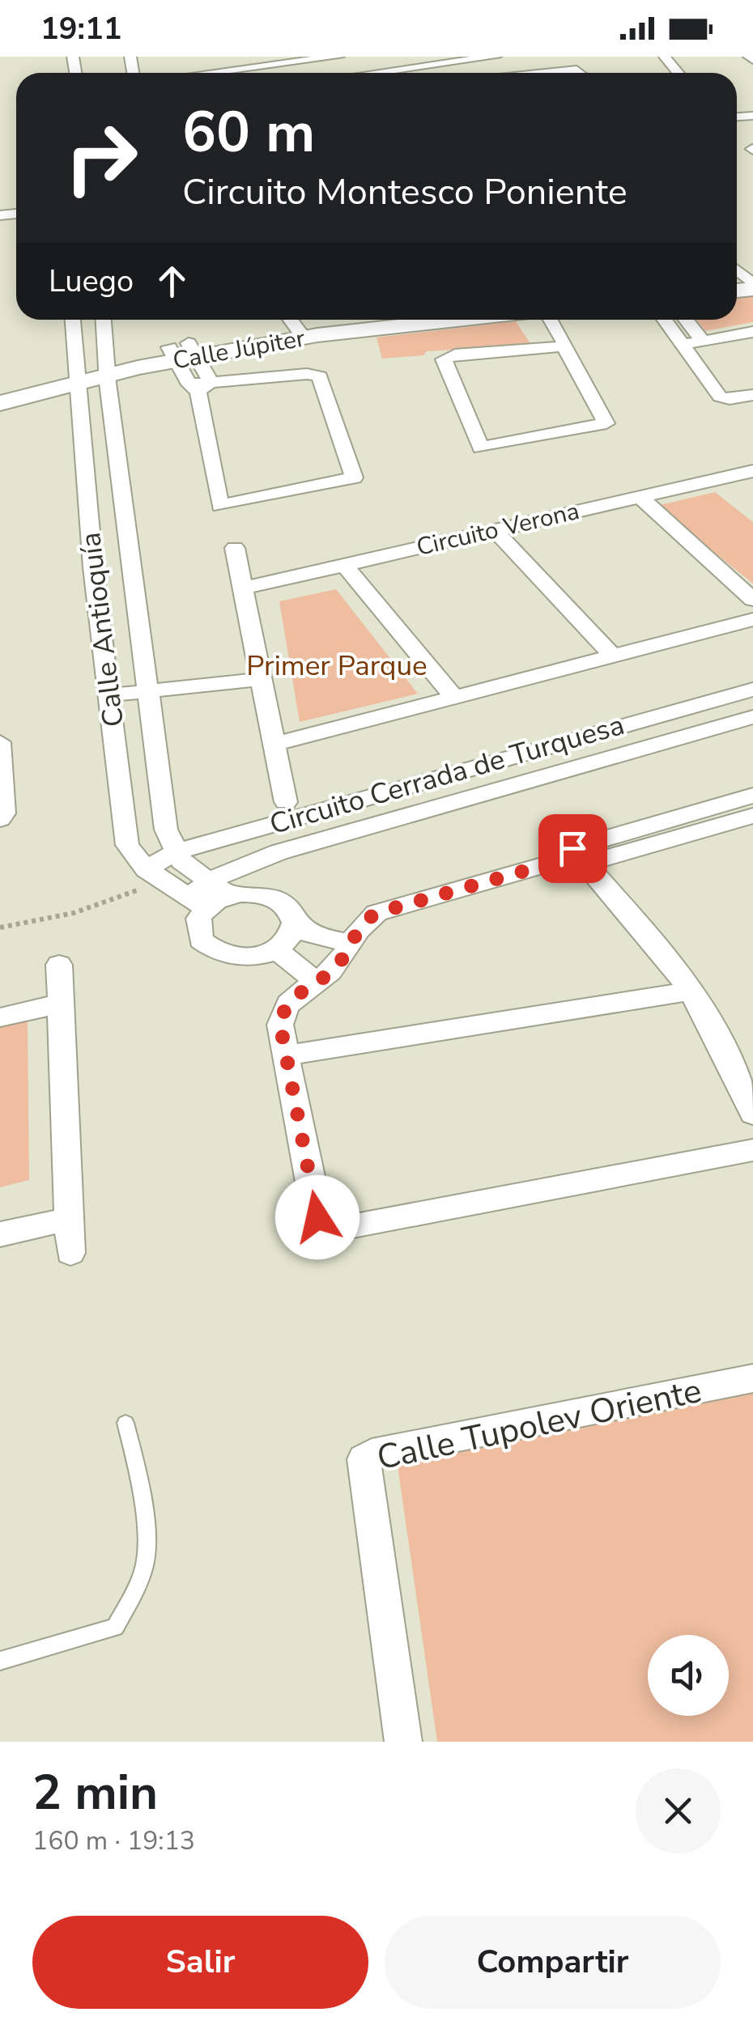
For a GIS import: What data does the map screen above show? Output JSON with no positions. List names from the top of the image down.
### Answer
{
  "streets": {
    "main road": ["Calle Júpiter"],
    "street": [
      "Circuito Verona",
      "Calle Antioquía",
      "Circuito Cerrada de Turquesa",
      "Calle Tupolev Oriente"
    ]
  },
  "crossings": [
    ["Calle Júpiter", "Calle Antioquía"],
    ["Calle Antioquía", "Circuito Cerrada de Turquesa"]
  ],
  "parks": ["Primer Parque"],
  "page": {
    "status": "19:11",
    "turn": ["60 m", "Circuito Montesco Poniente"],
    "then": "Luego",
    "heading": ["2 min", "160 m · 19:13"],
    "buttons": ["Salir", "Compartir"]
  }
}
